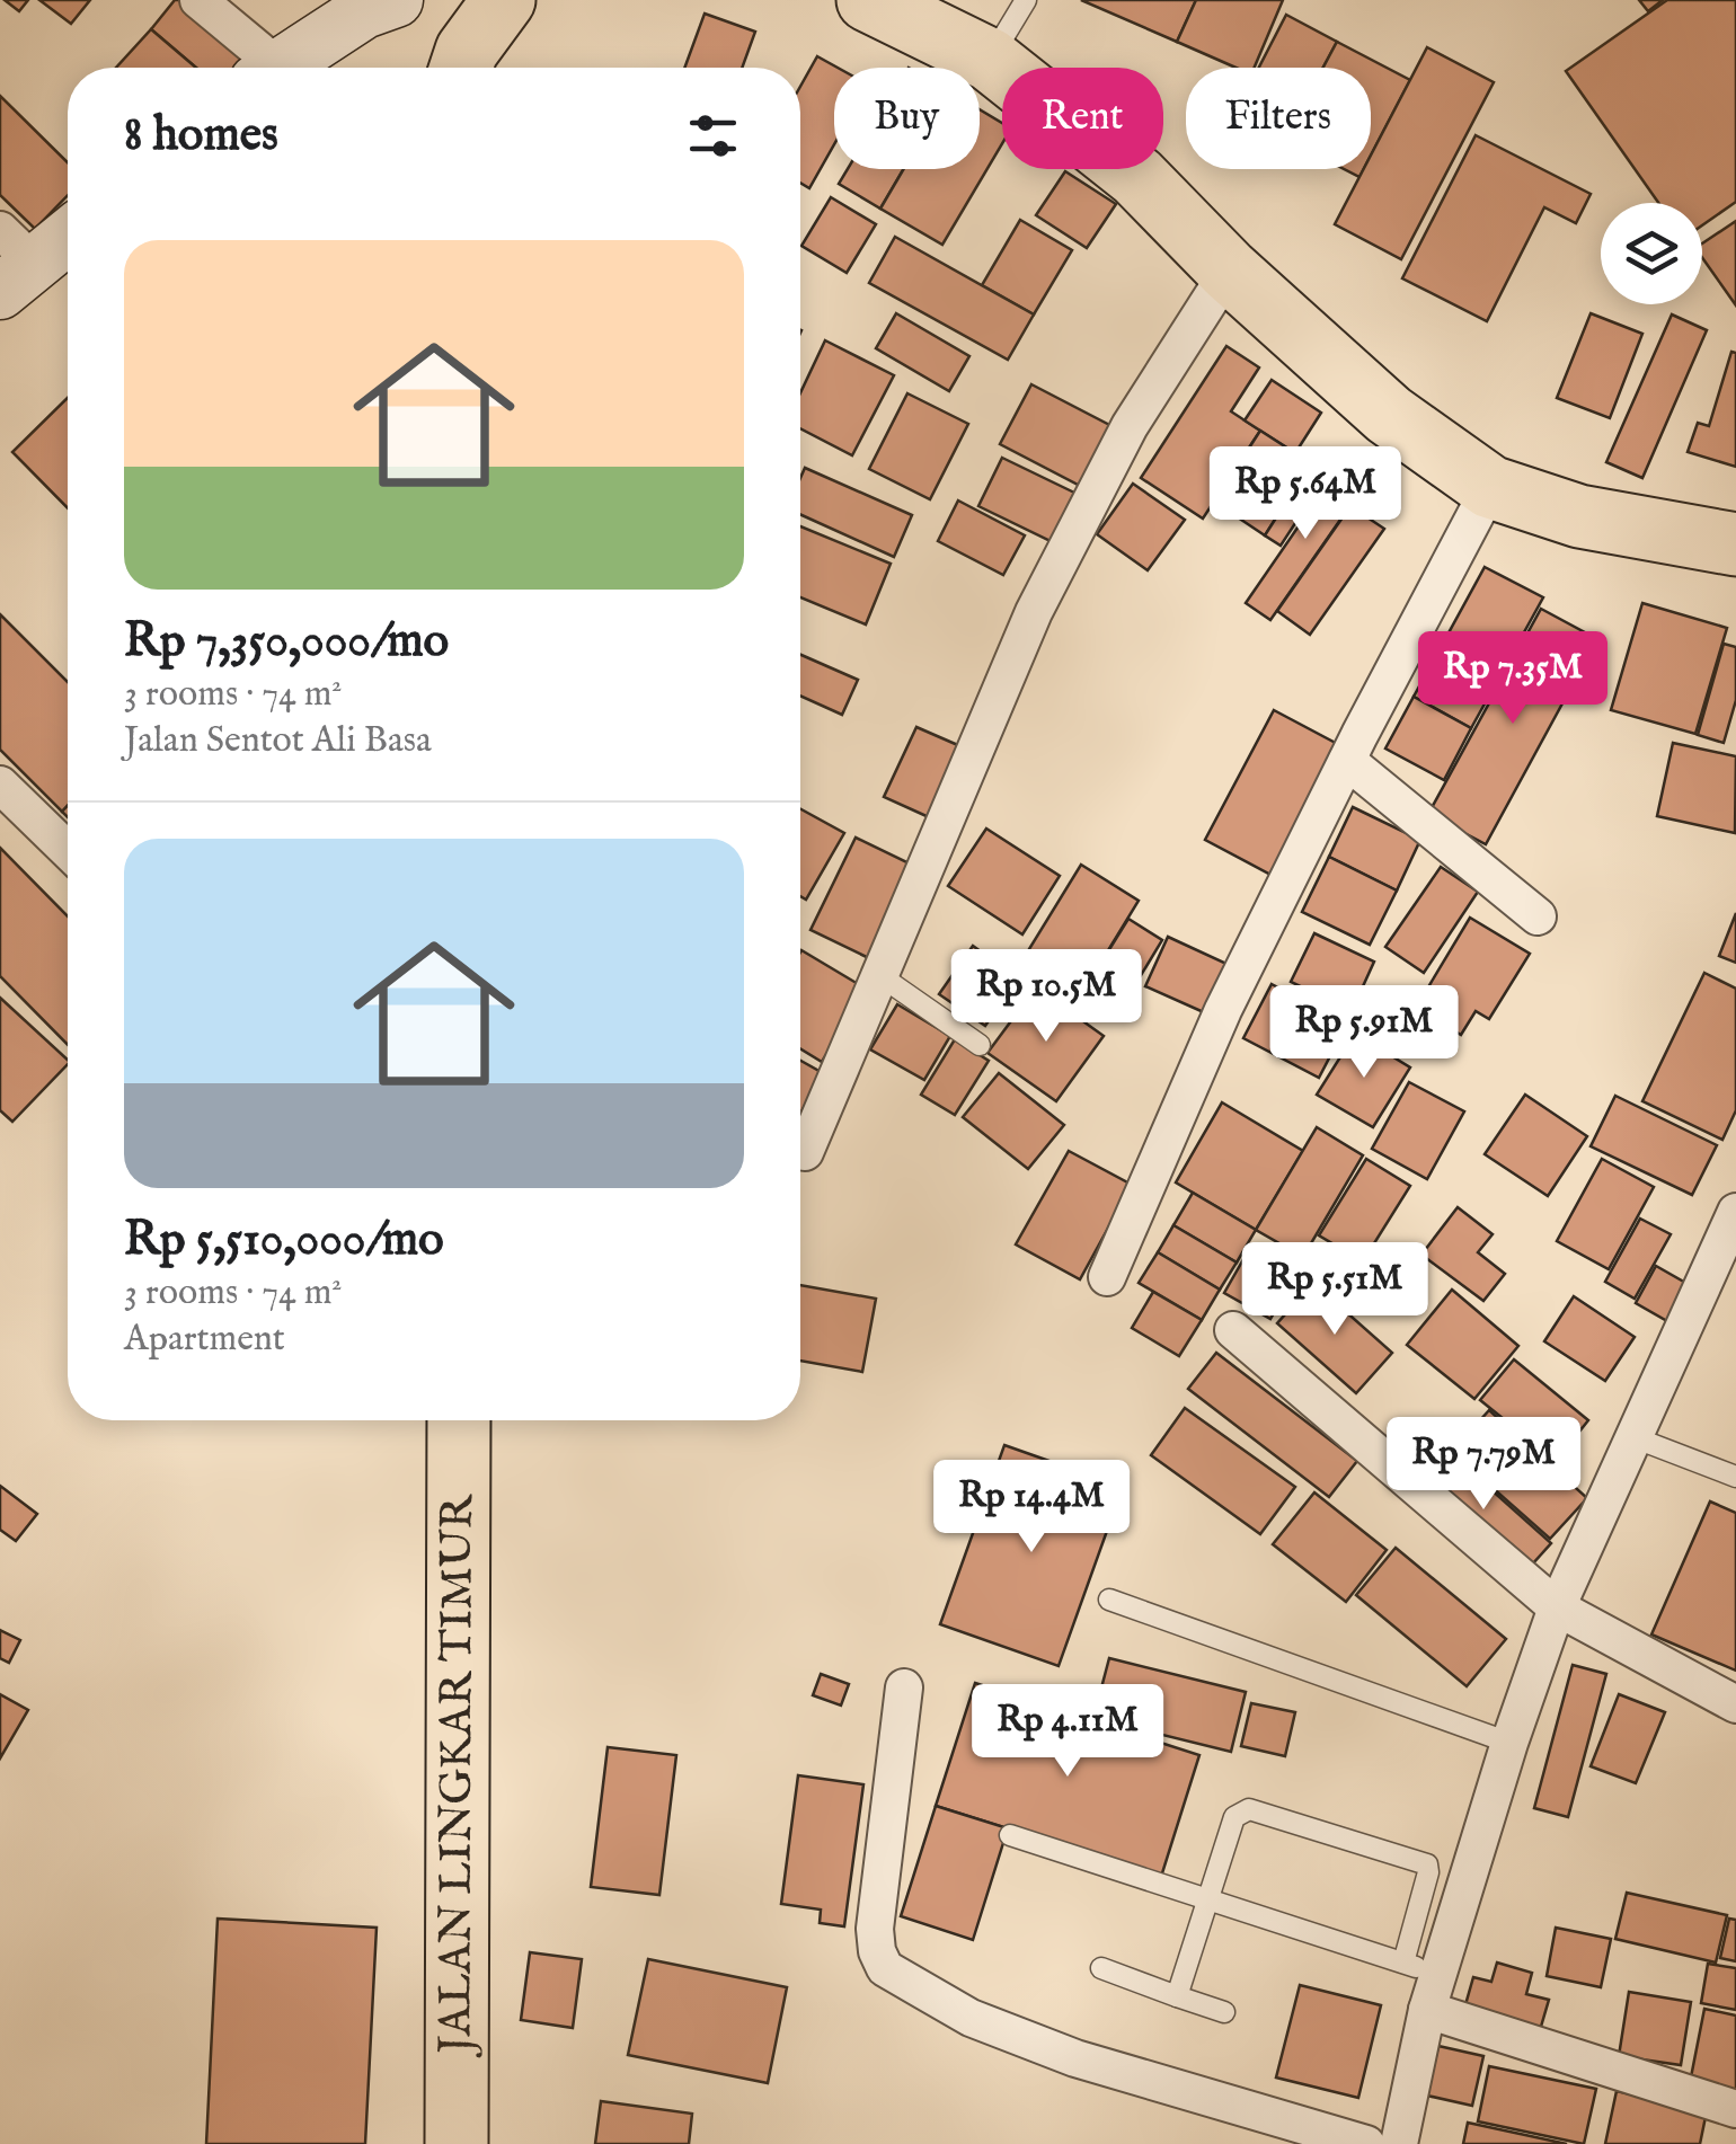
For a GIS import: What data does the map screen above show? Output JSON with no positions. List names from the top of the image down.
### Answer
{
  "streets": {
    "highway": ["JALAN LINGKAR TIMUR"]
  },
  "page": {
    "chip": ["Buy", "Rent", "Filters"],
    "heading": "8 homes",
    "list": [
      {
        "name": "Rp 7,350,000/mo",
        "note": "3 rooms · 74 m² · Jalan Sentot Ali Basa"
      },
      {
        "name": "Rp 5,510,000/mo",
        "note": "3 rooms · 74 m² · Apartment"
      }
    ],
    "price": [
      "Rp 5.64M",
      "Rp 7.35M",
      "Rp 10.5M",
      "Rp 5.91M",
      "Rp 5.51M",
      "Rp 7.79M",
      "Rp 14.4M",
      "Rp 4.11M"
    ]
  }
}
